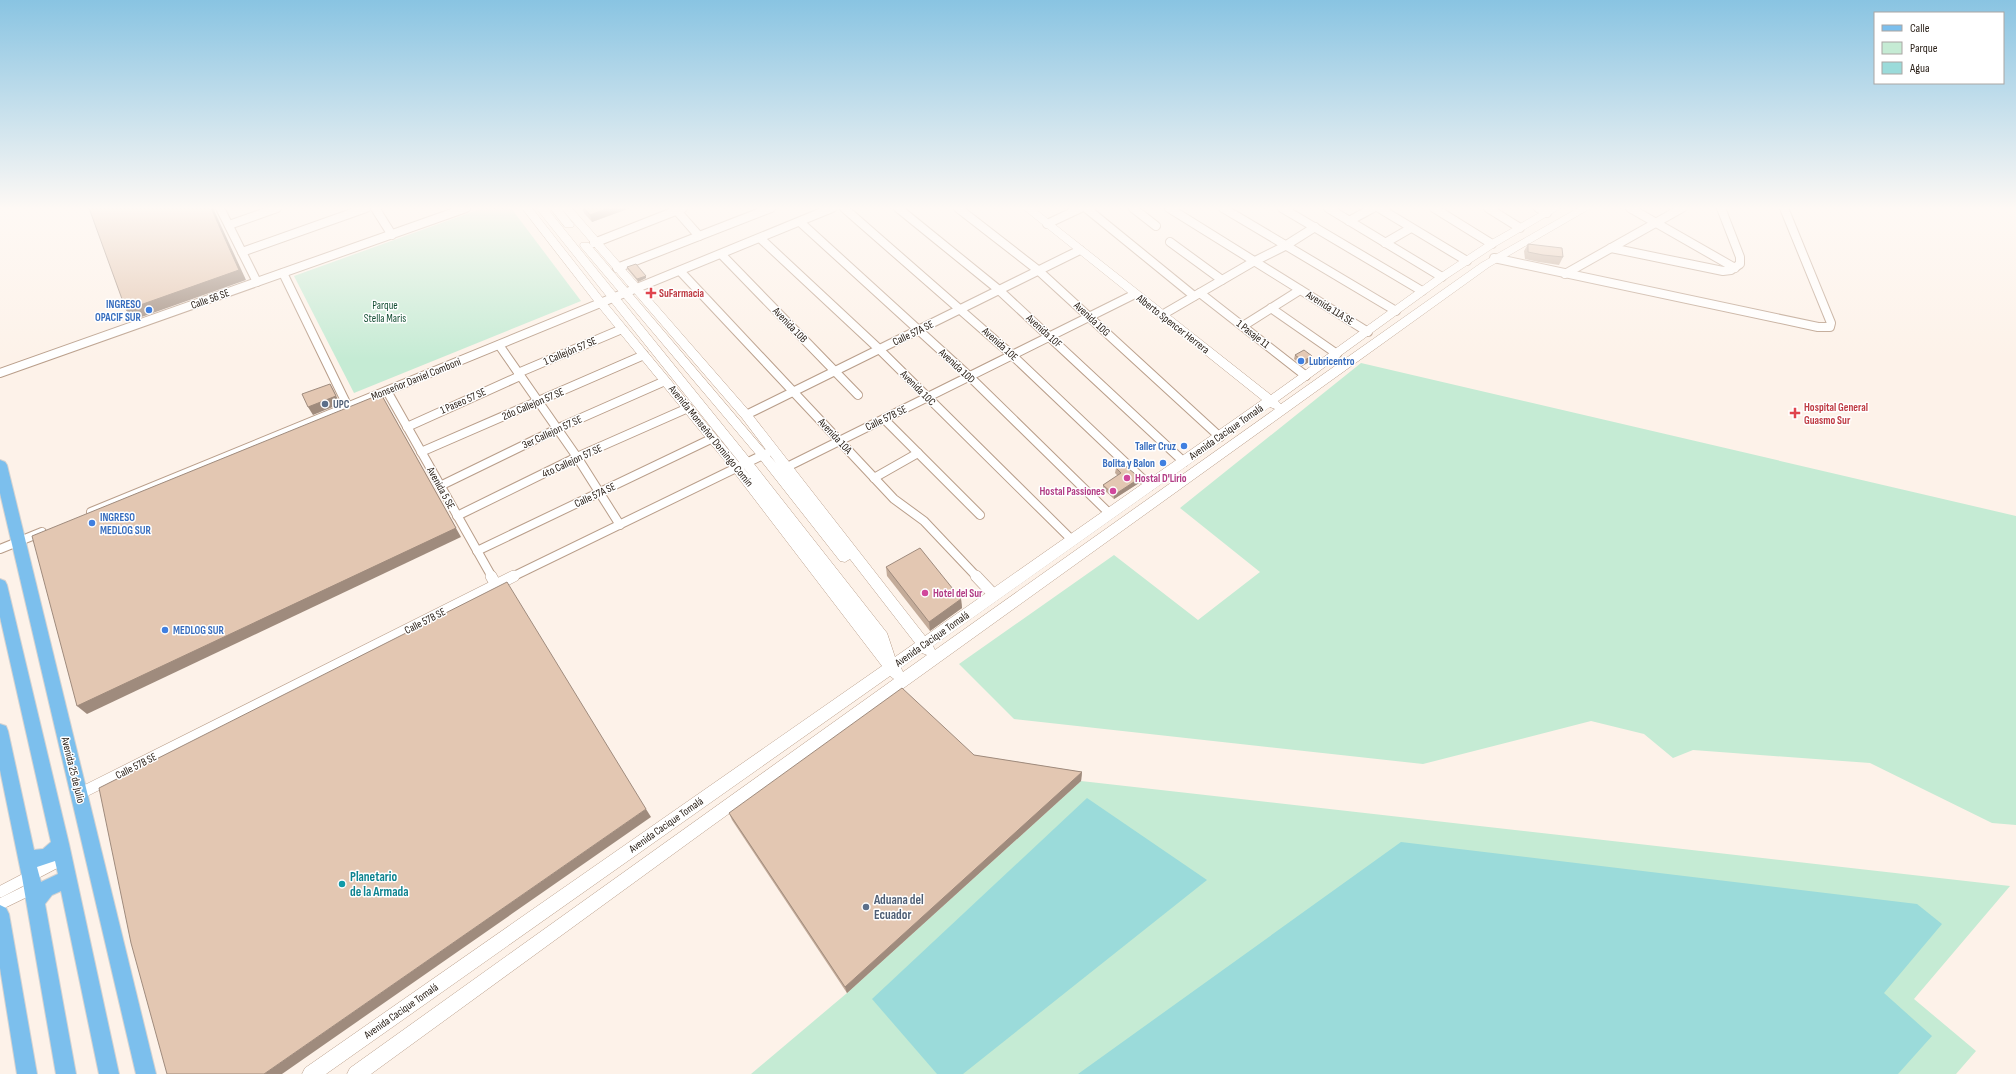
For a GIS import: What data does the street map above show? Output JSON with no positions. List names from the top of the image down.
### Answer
{
  "streets": {
    "main road": [
      "Alberto Spencer Herrera",
      "Avenida Cacique Tomalá",
      "Avenida Monseñor Domingo Comín",
      "Avenida 25 de Julio"
    ],
    "street": [
      "Calle 56 SE",
      "Avenida 11A SE",
      "Avenida 10G",
      "Avenida 10B",
      "Avenida 10F",
      "Calle 57A SE",
      "1 Pasaje 11",
      "Avenida 10E",
      "1 Callejón 57 SE",
      "Avenida 10D",
      "Monseñor Daniel Comboni",
      "Avenida 10C",
      "1 Paseo 57 SE",
      "2do Callejon 57 SE",
      "Calle 57B SE",
      "3er Callejon 57 SE",
      "Avenida 10A",
      "4to Callejon 57 SE",
      "Avenida 5 SE"
    ]
  },
  "crossings": [
    ["Avenida 11A SE", "Avenida Cacique Tomalá"],
    ["Avenida 10G", "Calle 57A SE"],
    ["Avenida 10G", "Calle 57B SE"],
    ["Avenida 10G", "Avenida Cacique Tomalá"],
    ["Alberto Spencer Herrera", "Calle 57B SE"],
    ["Alberto Spencer Herrera", "Avenida Cacique Tomalá"],
    ["Avenida 10B", "Calle 57A SE"],
    ["Avenida 10F", "Calle 57A SE"],
    ["Avenida 10F", "Calle 57B SE"],
    ["Avenida 10F", "Avenida Cacique Tomalá"],
    ["Calle 57A SE", "Avenida 10E"],
    ["Calle 57A SE", "Avenida 10D"],
    ["Calle 57A SE", "Avenida 10C"],
    ["Calle 57A SE", "Avenida Monseñor Domingo Comín"],
    ["Calle 57A SE", "Avenida 10A"],
    ["Calle 57A SE", "Avenida 5 SE"],
    ["1 Pasaje 11", "Avenida Cacique Tomalá"],
    ["Avenida 10E", "Calle 57B SE"],
    ["Avenida 10E", "Avenida Cacique Tomalá"],
    ["1 Callejón 57 SE", "1 Paseo 57 SE"],
    ["1 Callejón 57 SE", "Avenida Monseñor Domingo Comín"],
    ["Avenida 10D", "Calle 57B SE"],
    ["Avenida 10D", "Avenida Cacique Tomalá"],
    ["Monseñor Daniel Comboni", "Avenida Monseñor Domingo Comín"],
    ["Monseñor Daniel Comboni", "Avenida 10A"],
    ["Monseñor Daniel Comboni", "Avenida 5 SE"],
    ["Avenida 10C", "Calle 57B SE"],
    ["Avenida 10C", "Avenida Cacique Tomalá"],
    ["1 Paseo 57 SE", "Avenida 5 SE"],
    ["2do Callejon 57 SE", "Avenida Monseñor Domingo Comín"],
    ["2do Callejon 57 SE", "Avenida 5 SE"],
    ["Calle 57B SE", "Avenida Monseñor Domingo Comín"],
    ["Calle 57B SE", "Avenida 10A"],
    ["Calle 57B SE", "Avenida 5 SE"],
    ["Calle 57B SE", "Avenida 25 de Julio"],
    ["3er Callejon 57 SE", "Avenida Monseñor Domingo Comín"],
    ["3er Callejon 57 SE", "Avenida 5 SE"],
    ["Avenida Cacique Tomalá", "Avenida Monseñor Domingo Comín"],
    ["Avenida Cacique Tomalá", "Avenida 10A"],
    ["Avenida Monseñor Domingo Comín", "4to Callejon 57 SE"],
    ["4to Callejon 57 SE", "Avenida 5 SE"]
  ],
  "parks": ["Parque Stella Maris"],
  "places": {
    "health": ["SuFarmacia", "Hospital General Guasmo Sur"],
    "other": [
      "INGRESO OPACIF SUR",
      "Lubricentro",
      "UPC",
      "Taller Cruz",
      "Bolita y Balon",
      "Hostal D'Lirio",
      "Hostal Passiones",
      "INGRESO MEDLOG SUR",
      "Hotel del Sur",
      "MEDLOG SUR",
      "Planetario de la Armada",
      "Aduana del Ecuador"
    ]
  },
  "legend": ["Calle", "Parque", "Agua"]
}
